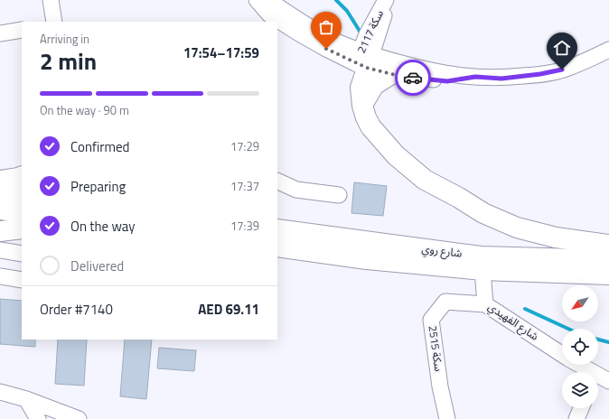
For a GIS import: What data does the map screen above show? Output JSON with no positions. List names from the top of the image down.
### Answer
{
  "streets": {
    "main road": ["شارع روي"],
    "street": ["سكة 2117", "شارع الفهيدي", "سكة 2515"]
  },
  "crossings": [
    ["شارع روي", "شارع الفهيدي"],
    ["شارع الفهيدي", "سكة 2515"]
  ],
  "north": "bottom left",
  "page": {
    "heading": ["2 min", "Arriving in", "17:54–17:59"],
    "panel": ["Order #7140", "AED 69.11"],
    "bar": "On the way · 90 m",
    "list": [
      ["Confirmed", "17:29"],
      ["Preparing", "17:37"],
      ["On the way", "17:39"],
      "Delivered"
    ]
  }
}
